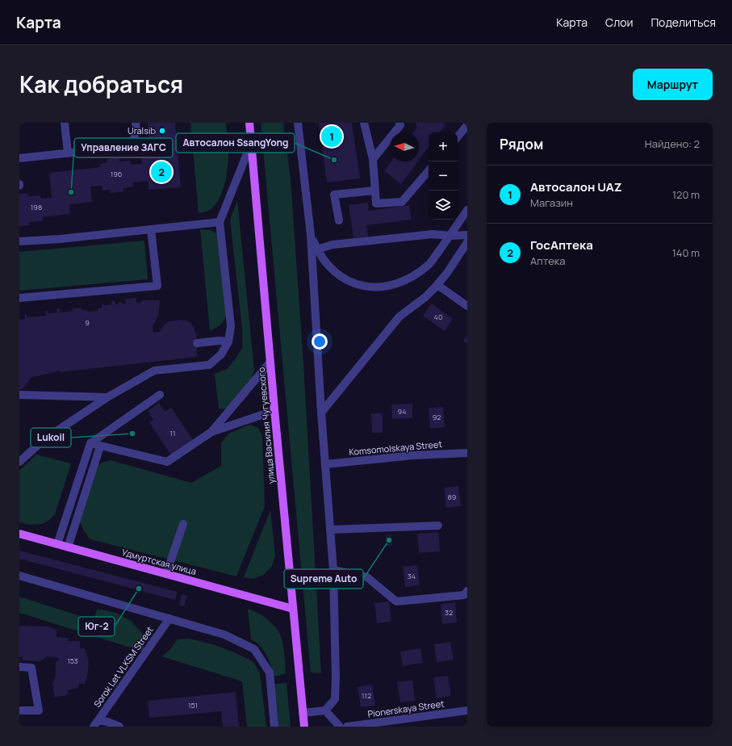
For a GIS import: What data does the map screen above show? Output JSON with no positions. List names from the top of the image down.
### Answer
{
  "streets": {
    "main road": ["улица Василия Чугуевского", "Удмуртская улица"],
    "street": ["Komsomolskaya Street", "Sorok Let VLKSM Street", "Pionerskaya Street"]
  },
  "crossings": [
    ["улица Василия Чугуевского", "Удмуртская улица"]
  ],
  "places": [
    "Uralsib",
    "Автосалон SsangYong",
    "Управление ЗАГС",
    "Lukoil",
    "Supreme Auto",
    "Юг-2"
  ],
  "house_numbers": [
    "196",
    "198",
    "40",
    "9",
    "94",
    "92",
    "11",
    "89",
    "34",
    "32",
    "153",
    "112",
    "151"
  ],
  "north": "left",
  "page": {
    "header": "Карта",
    "nav": ["Карта", "Слои", "Поделиться"],
    "title": "Как добраться",
    "buttons": "Маршрут",
    "heading": ["Рядом", "Найдено: 2"],
    "pins": ["1", "2"],
    "map_buttons": ["+", "−"],
    "list": [
      {
        "mark": "1",
        "name": "Автосалон UAZ",
        "note": "Магазин",
        "value": "120 m"
      },
      {
        "mark": "2",
        "name": "ГосАптека",
        "note": "Аптека",
        "value": "140 m"
      }
    ]
  }
}
